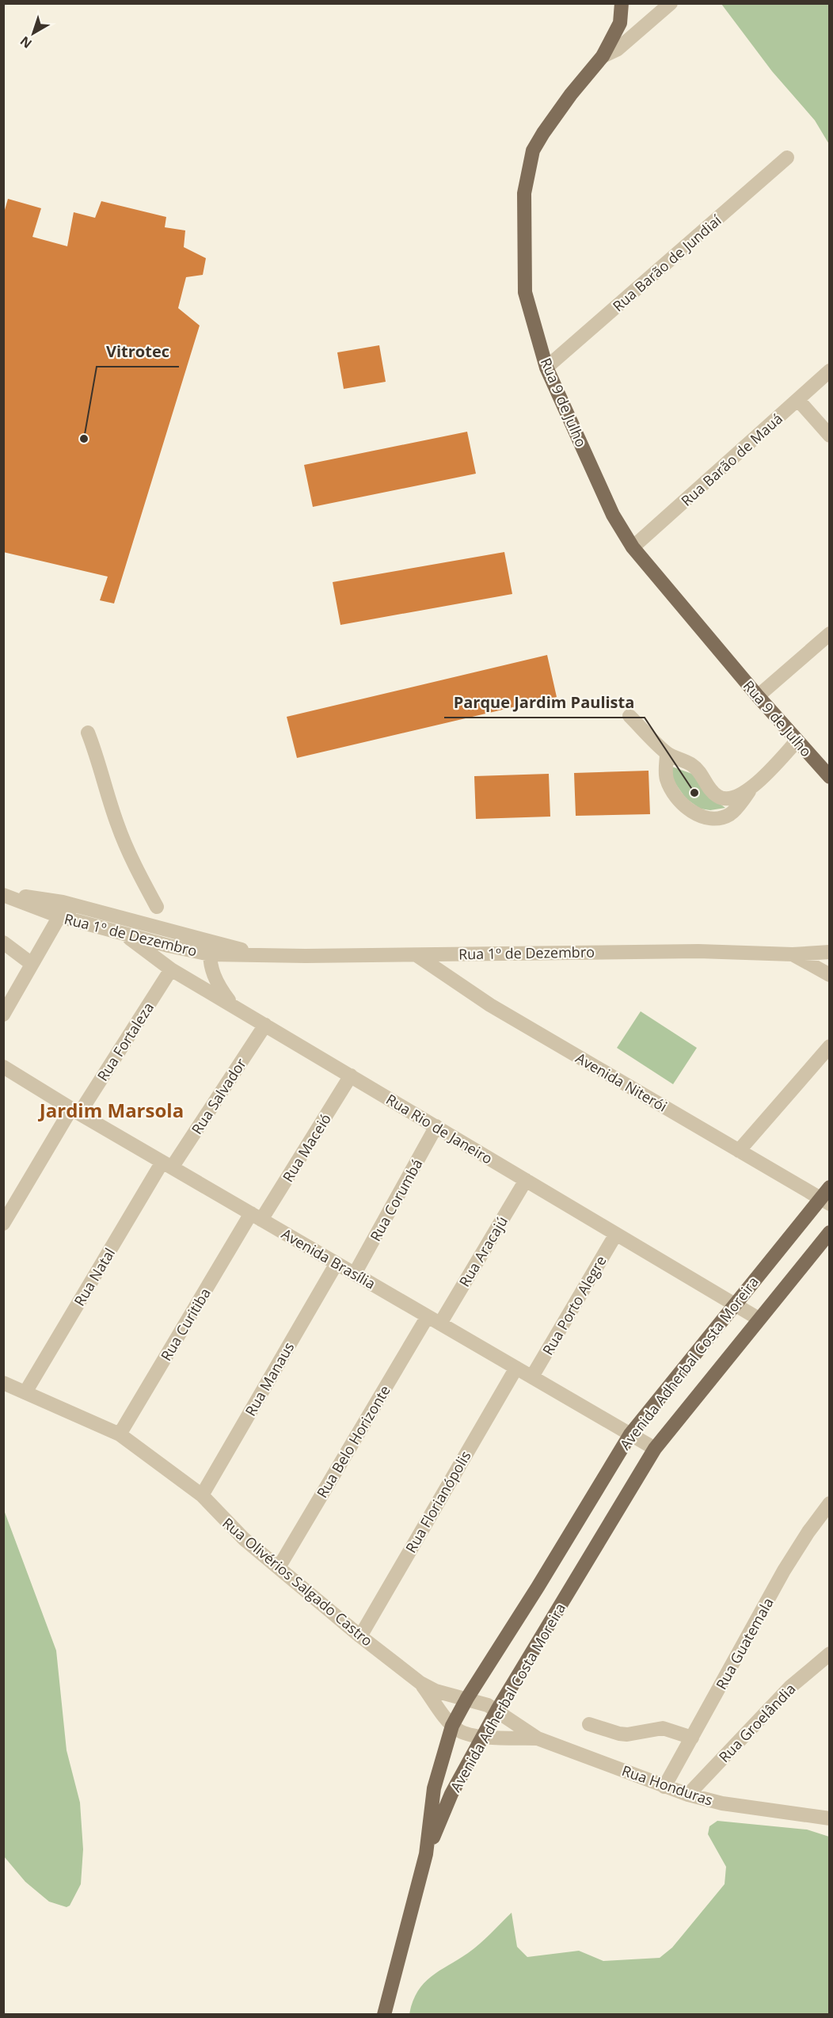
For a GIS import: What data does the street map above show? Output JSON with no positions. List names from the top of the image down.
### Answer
{
  "streets": {
    "main road": ["Rua 9 de Julho", "Avenida Adherbal Costa Moreira"],
    "street": [
      "Rua Barão de Jundiaí",
      "Rua Barão de Mauá",
      "Rua 1º de Dezembro",
      "Rua Fortaleza",
      "Avenida Niterói",
      "Rua Salvador",
      "Rua Rio de Janeiro",
      "Rua Maceió",
      "Rua Corumbá",
      "Rua Aracajú",
      "Avenida Brasília",
      "Rua Natal",
      "Rua Porto Alegre",
      "Rua Curitiba",
      "Rua Manaus",
      "Rua Belo Horizonte",
      "Rua Florianópolis",
      "Rua Olivérios Salgado Castro",
      "Rua Guatemala",
      "Rua Groelândia",
      "Rua Honduras"
    ]
  },
  "crossings": [
    ["Rua Barão de Jundiaí", "Rua 9 de Julho"],
    ["Rua 9 de Julho", "Rua Barão de Mauá"],
    ["Rua 1º de Dezembro", "Avenida Niterói"],
    ["Rua 1º de Dezembro", "Rua Rio de Janeiro"],
    ["Rua Fortaleza", "Rua Rio de Janeiro"],
    ["Rua Fortaleza", "Avenida Brasília"],
    ["Avenida Niterói", "Avenida Adherbal Costa Moreira"],
    ["Rua Salvador", "Rua Rio de Janeiro"],
    ["Rua Salvador", "Avenida Brasília"],
    ["Rua Salvador", "Rua Natal"],
    ["Rua Rio de Janeiro", "Rua Maceió"],
    ["Rua Rio de Janeiro", "Rua Corumbá"],
    ["Rua Rio de Janeiro", "Rua Aracajú"],
    ["Rua Rio de Janeiro", "Rua Porto Alegre"],
    ["Rua Rio de Janeiro", "Avenida Adherbal Costa Moreira"],
    ["Rua Maceió", "Avenida Brasília"],
    ["Rua Maceió", "Rua Curitiba"],
    ["Rua Corumbá", "Avenida Brasília"],
    ["Rua Aracajú", "Avenida Brasília"],
    ["Rua Aracajú", "Rua Belo Horizonte"],
    ["Avenida Brasília", "Rua Natal"],
    ["Avenida Brasília", "Rua Porto Alegre"],
    ["Avenida Brasília", "Rua Curitiba"],
    ["Avenida Brasília", "Avenida Adherbal Costa Moreira"],
    ["Avenida Brasília", "Rua Manaus"],
    ["Avenida Brasília", "Rua Belo Horizonte"],
    ["Avenida Brasília", "Rua Florianópolis"],
    ["Rua Natal", "Rua Olivérios Salgado Castro"],
    ["Rua Curitiba", "Rua Olivérios Salgado Castro"],
    ["Rua Manaus", "Rua Olivérios Salgado Castro"],
    ["Rua Belo Horizonte", "Rua Olivérios Salgado Castro"],
    ["Rua Florianópolis", "Rua Olivérios Salgado Castro"],
    ["Rua Guatemala", "Rua Honduras"],
    ["Rua Groelândia", "Rua Honduras"]
  ],
  "districts": ["Jardim Marsola"],
  "places": ["Vitrotec", "Parque Jardim Paulista"],
  "north": "bottom left"
}
